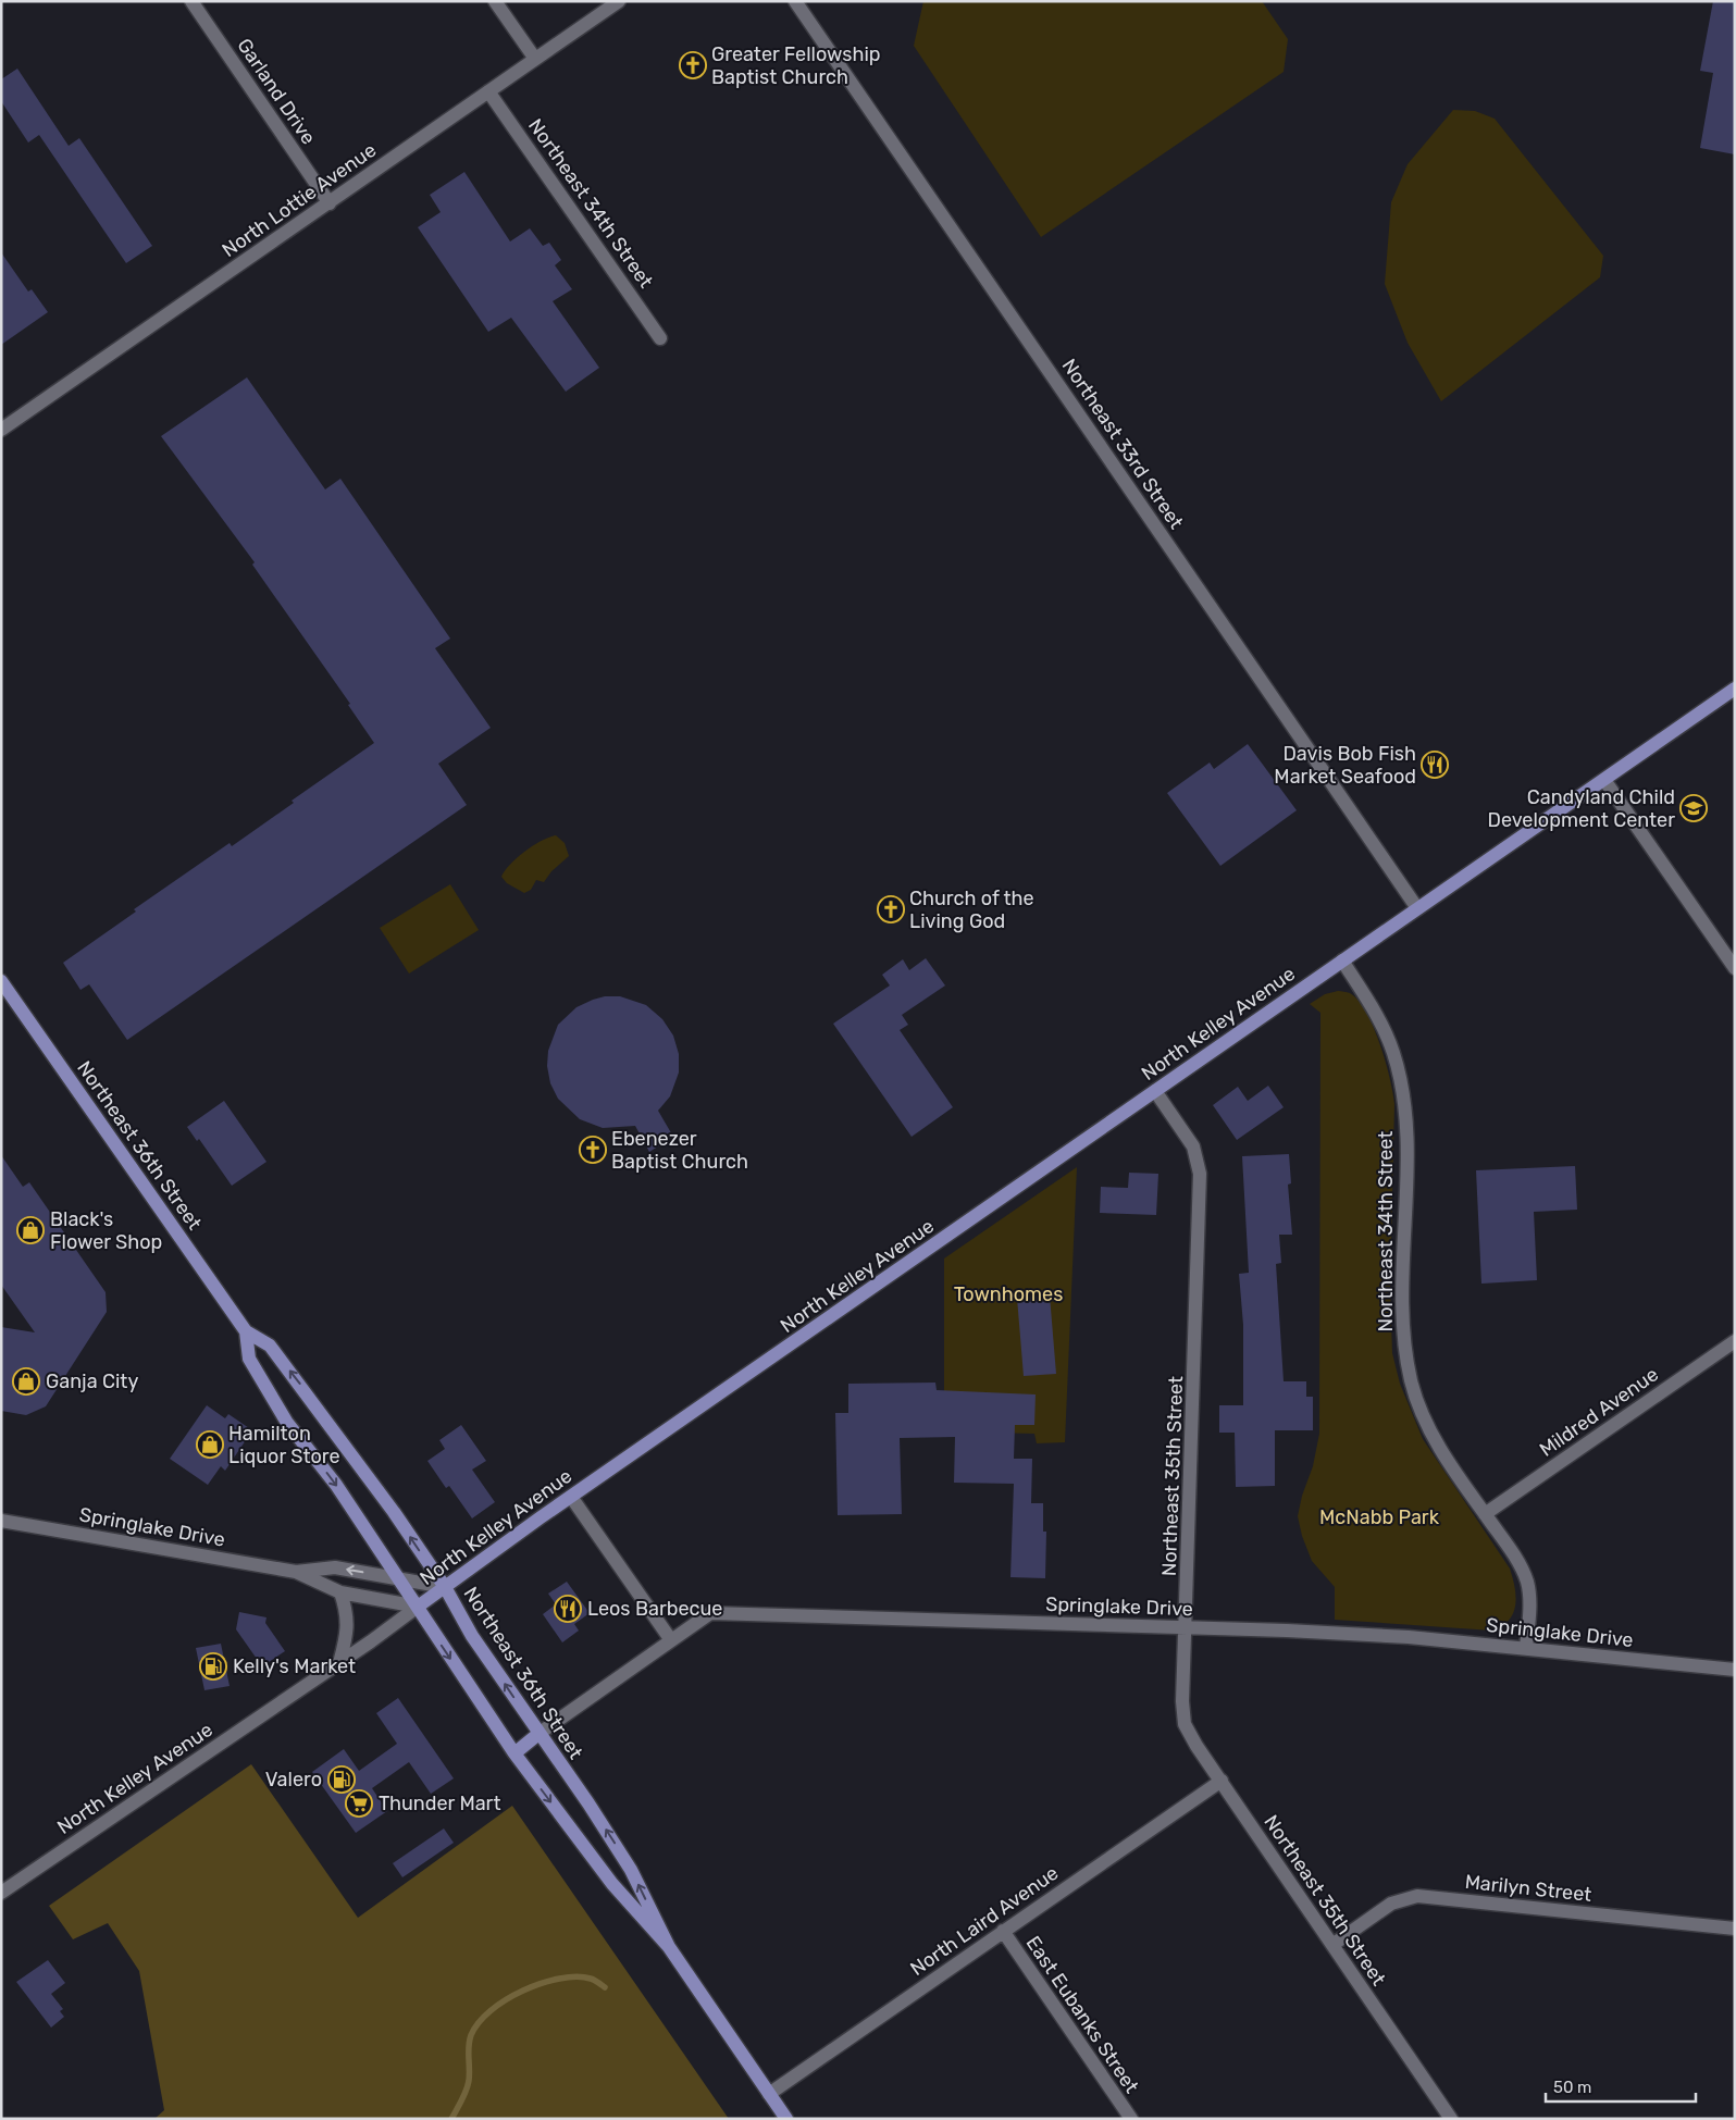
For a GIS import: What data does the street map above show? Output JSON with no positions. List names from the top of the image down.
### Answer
{
  "streets": {
    "main road": ["North Kelley Avenue", "Northeast 36th Street"],
    "street": [
      "Garland Drive",
      "North Lottie Avenue",
      "Northeast 34th Street",
      "Northeast 33rd Street",
      "Mildred Avenue",
      "Northeast 35th Street",
      "Springlake Drive",
      "Marilyn Street",
      "North Laird Avenue",
      "East Eubanks Street"
    ]
  },
  "crossings": [
    ["Garland Drive", "North Lottie Avenue"],
    ["North Lottie Avenue", "Northeast 34th Street"],
    ["Northeast 34th Street", "North Kelley Avenue"],
    ["Northeast 34th Street", "Mildred Avenue"],
    ["Northeast 34th Street", "Springlake Drive"],
    ["Northeast 33rd Street", "North Kelley Avenue"],
    ["North Kelley Avenue", "Northeast 36th Street"],
    ["North Kelley Avenue", "Northeast 35th Street"],
    ["North Kelley Avenue", "Springlake Drive"],
    ["Northeast 36th Street", "Springlake Drive"],
    ["Northeast 36th Street", "North Laird Avenue"],
    ["Northeast 35th Street", "Springlake Drive"],
    ["Northeast 35th Street", "Marilyn Street"],
    ["Northeast 35th Street", "North Laird Avenue"],
    ["North Laird Avenue", "East Eubanks Street"]
  ],
  "parks": ["Townhomes", "McNabb Park"],
  "places": {
    "church": ["Greater Fellowship Baptist Church", "Church of the Living God", "Ebenezer Baptist Church"],
    "restaurant": ["Davis Bob Fish Market Seafood", "Leos Barbecue"],
    "school or university": ["Candyland Child Development Center"],
    "shop": ["Black's Flower Shop", "Ganja City", "Hamilton Liquor Store"],
    "fuel station": ["Kelly's Market", "Valero"],
    "supermarket": ["Thunder Mart"]
  },
  "scale_bar": "50 m"
}
